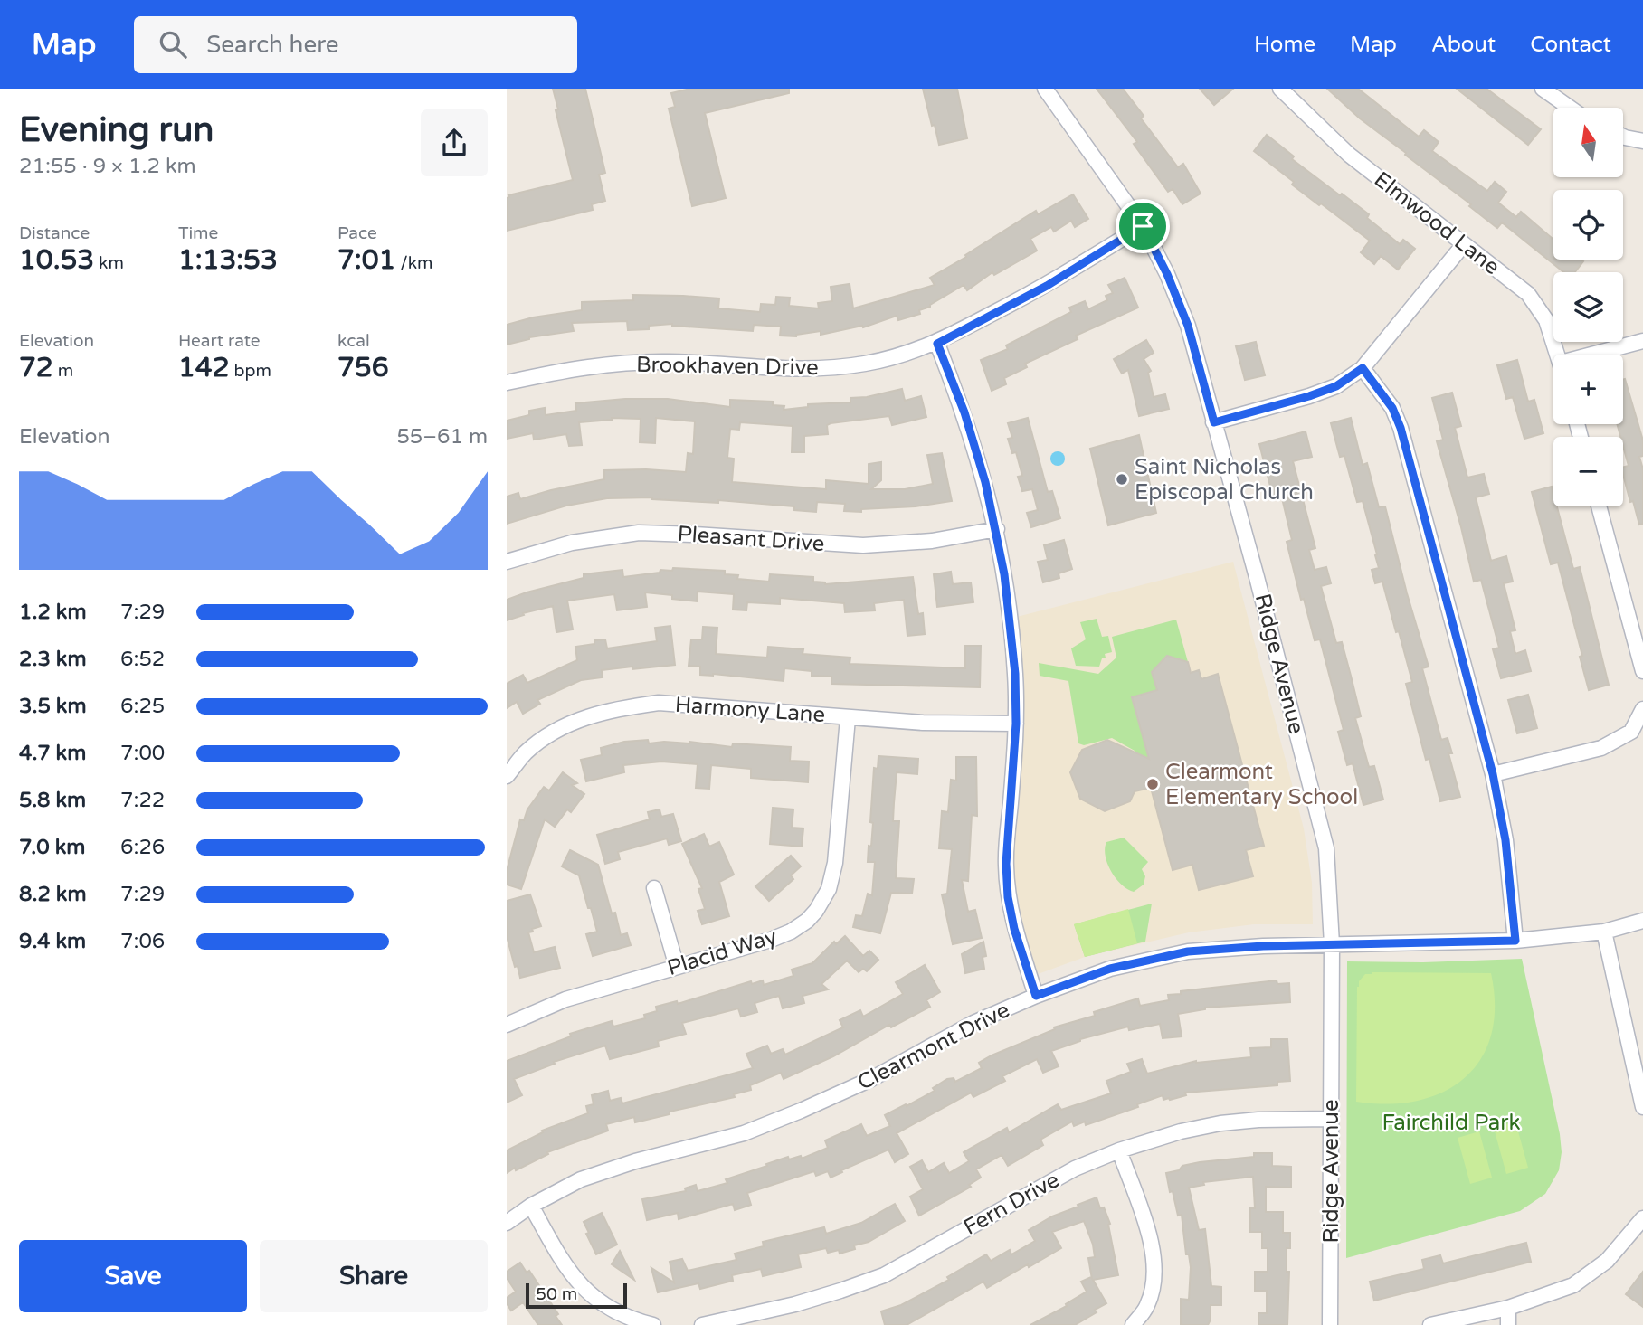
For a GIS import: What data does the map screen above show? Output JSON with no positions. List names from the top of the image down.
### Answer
{
  "streets": {
    "street": [
      "Elmwood Lane",
      "Brookhaven Drive",
      "Pleasant Drive",
      "Ridge Avenue",
      "Harmony Lane",
      "Placid Way",
      "Clearmont Drive",
      "Fern Drive"
    ]
  },
  "crossings": [
    ["Brookhaven Drive", "Ridge Avenue"],
    ["Ridge Avenue", "Clearmont Drive"],
    ["Ridge Avenue", "Fern Drive"],
    ["Harmony Lane", "Placid Way"]
  ],
  "parks": ["Fairchild Park"],
  "places": ["Saint Nicholas Episcopal Church", "Clearmont Elementary School"],
  "scale_bar": "50 m",
  "north": "top",
  "page": {
    "header": "Map",
    "search": "Search here",
    "nav": [
      "Home",
      "Map",
      "About",
      "Contact"
    ],
    "heading": ["Evening run", "21:55 · 9 × 1.2 km"],
    "map_buttons": ["+", "−"],
    "stats": [
      ["Distance", "10.53 km"],
      ["Time", "1:13:53"],
      ["Pace", "7:01 /km"],
      ["Elevation", "72 m"],
      ["Heart rate", "142 bpm"],
      ["kcal", "756"]
    ],
    "chart": ["Elevation", "55–61 m"],
    "list": [
      {
        "name": "1.2 km",
        "note": "7:29"
      },
      {
        "name": "2.3 km",
        "note": "6:52"
      },
      {
        "name": "3.5 km",
        "note": "6:25"
      },
      {
        "name": "4.7 km",
        "note": "7:00"
      },
      {
        "name": "5.8 km",
        "note": "7:22"
      },
      {
        "name": "7.0 km",
        "note": "6:26"
      },
      {
        "name": "8.2 km",
        "note": "7:29"
      },
      {
        "name": "9.4 km",
        "note": "7:06"
      }
    ],
    "buttons": ["Save", "Share"],
    "scale": "50 m"
  }
}
